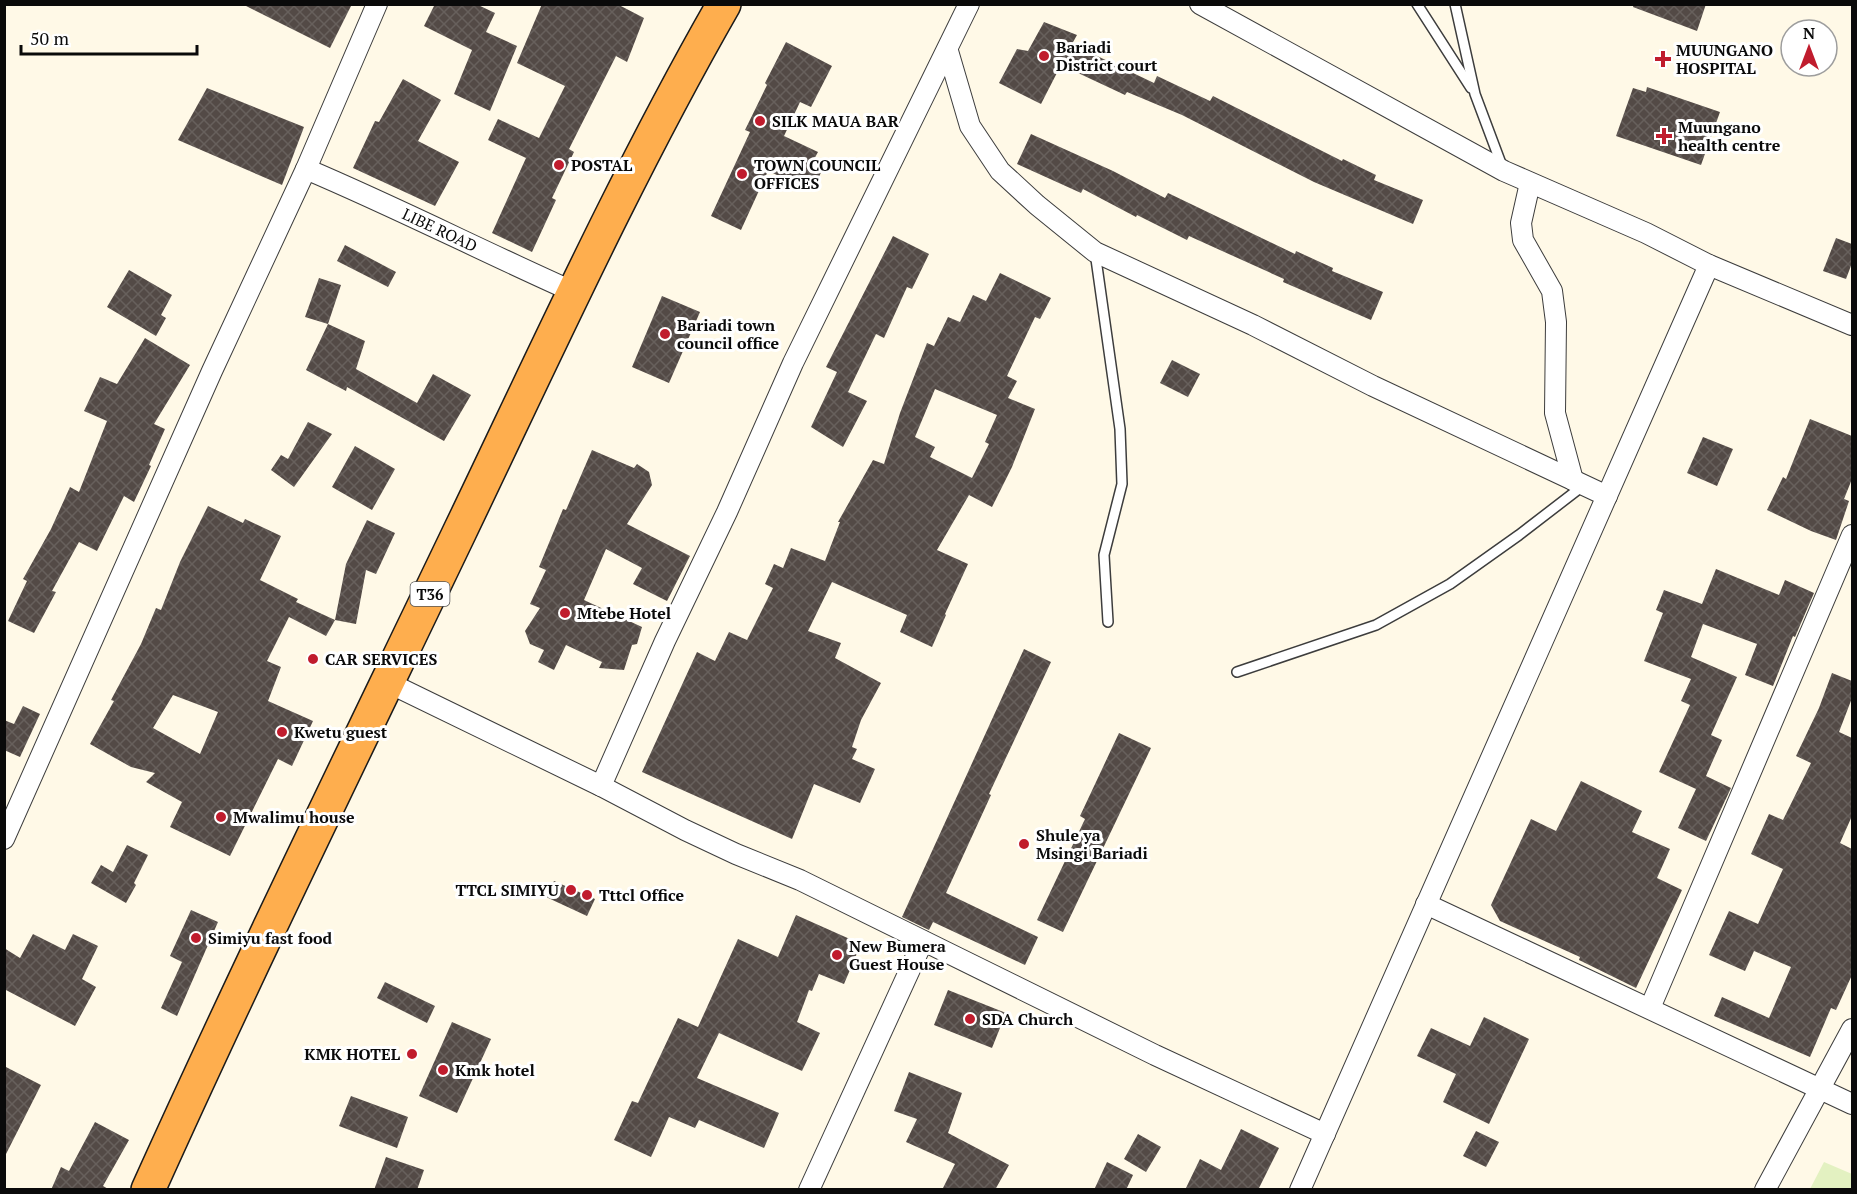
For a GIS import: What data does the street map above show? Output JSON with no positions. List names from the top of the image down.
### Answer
{
  "streets": {
    "highway": ["T36"],
    "street": ["LIBE ROAD"]
  },
  "crossings": [
    ["LIBE ROAD", "T36"]
  ],
  "places": {
    "other": [
      "Bariadi District court",
      "SILK MAUA BAR",
      "POSTAL",
      "TOWN COUNCIL OFFICES",
      "Bariadi town council office",
      "Mtebe Hotel",
      "CAR SERVICES",
      "Kwetu guest",
      "Mwalimu house",
      "Shule ya Msingi Bariadi",
      "TTCL SIMIYU",
      "Tttcl Office",
      "Simiyu fast food",
      "New Bumera Guest House",
      "SDA Church",
      "KMK HOTEL",
      "Kmk hotel"
    ],
    "health": ["MUUNGANO HOSPITAL", "Muungano health centre"]
  },
  "scale_bar": "50 m",
  "north": "top"
}
